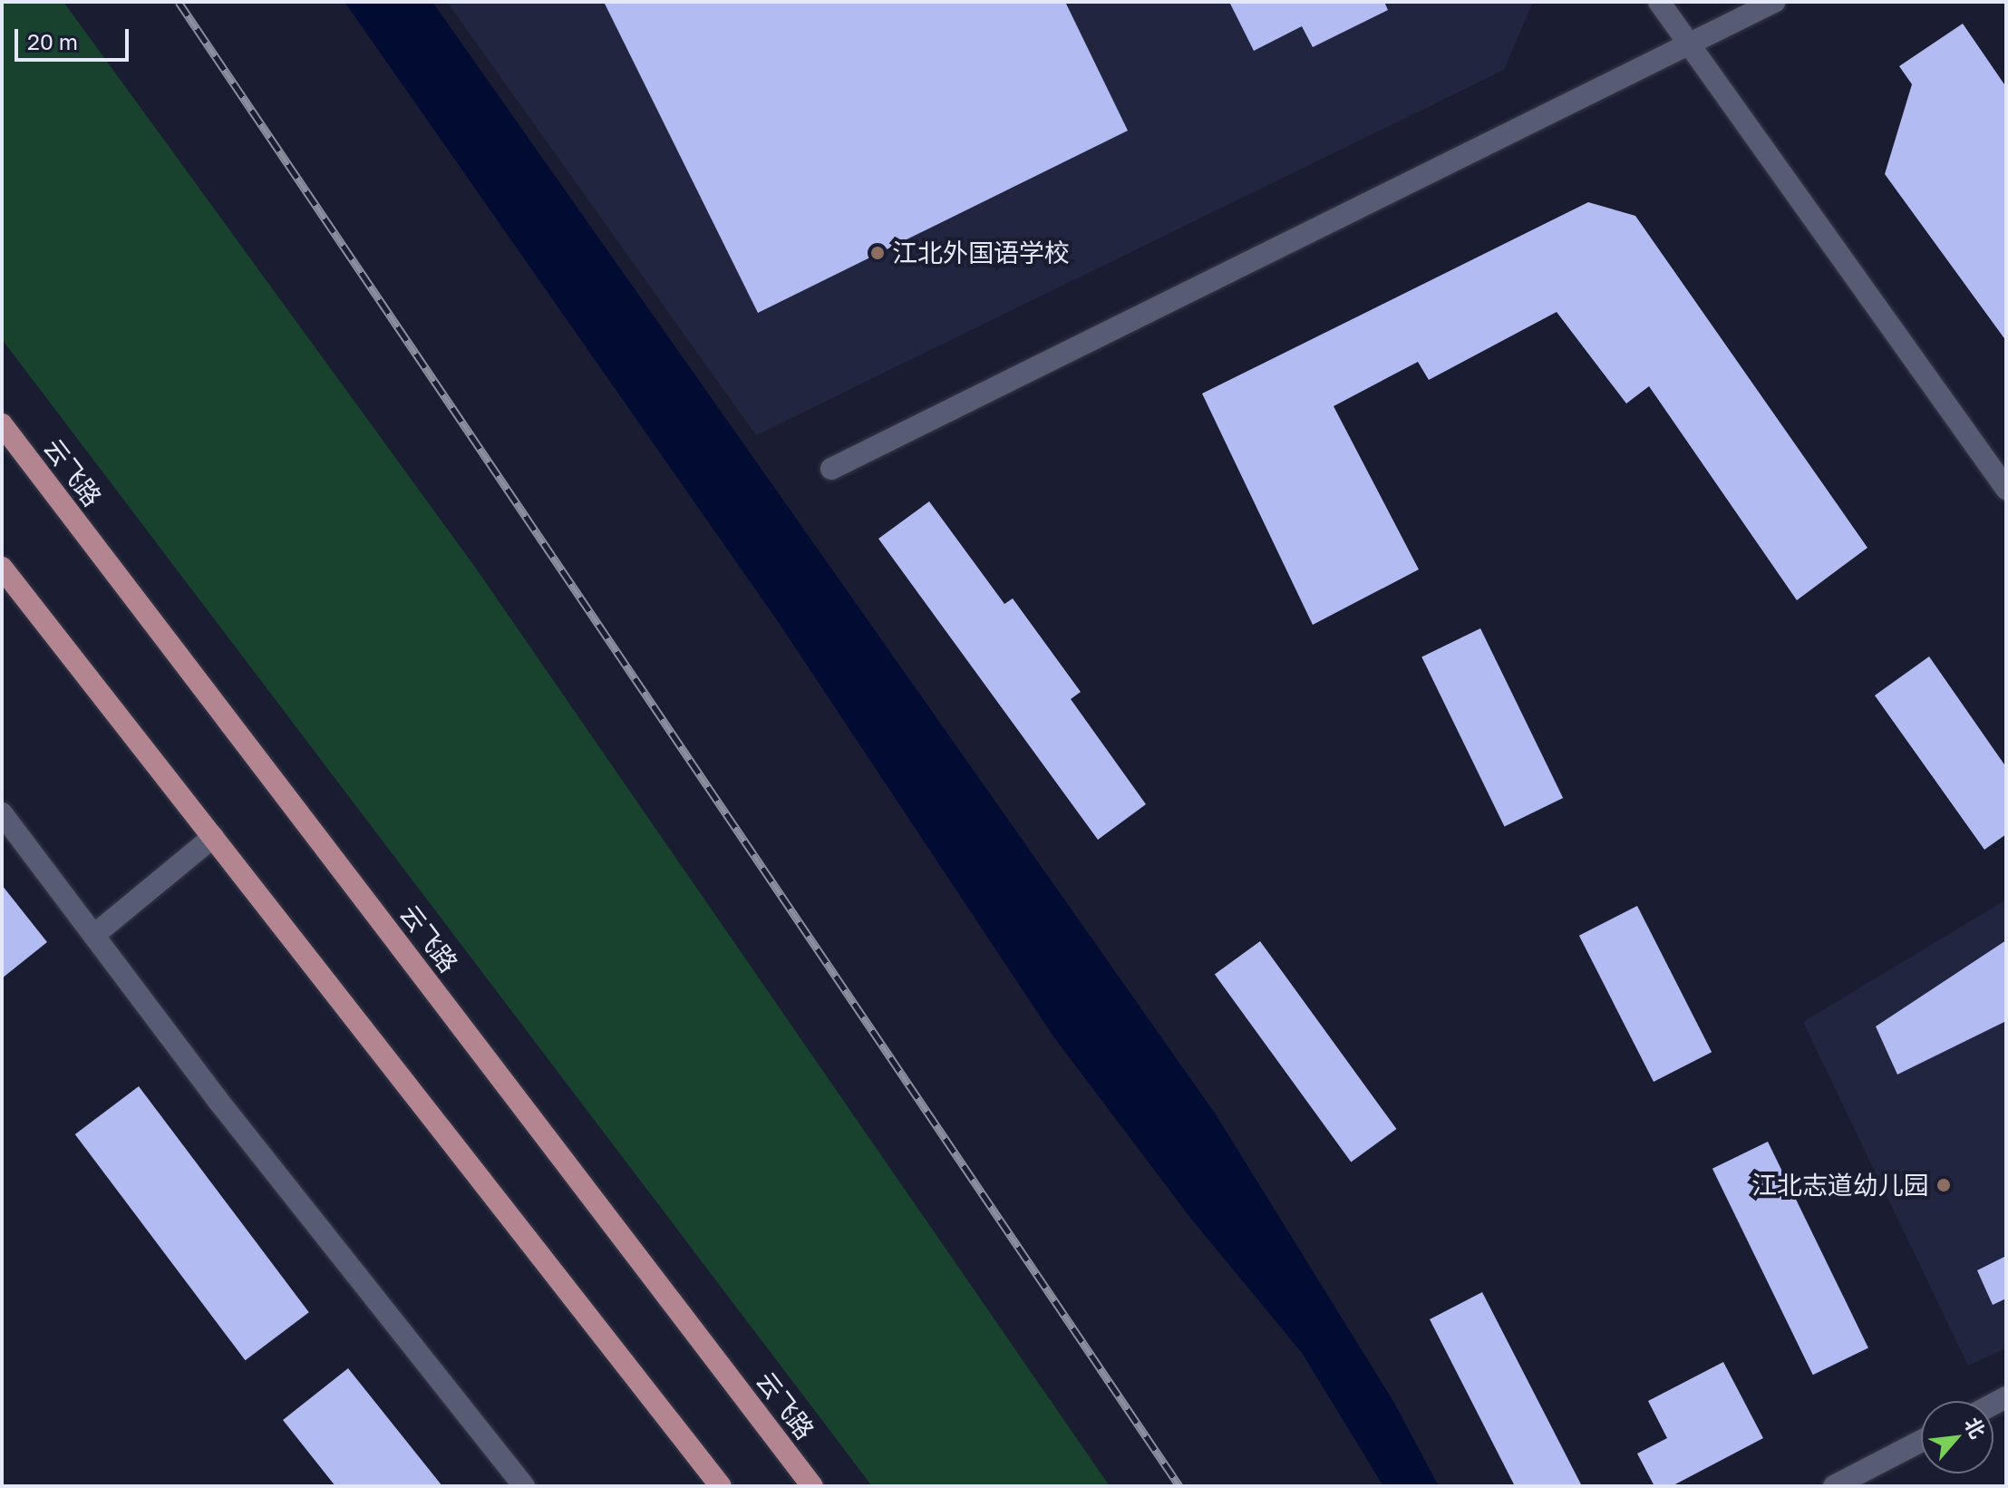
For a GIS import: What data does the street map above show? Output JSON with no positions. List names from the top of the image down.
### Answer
{
  "streets": {
    "main road": ["云飞路"]
  },
  "places": ["江北外国语学校", "江北志道幼儿园"],
  "scale_bar": "20 m",
  "north": "top right"
}
